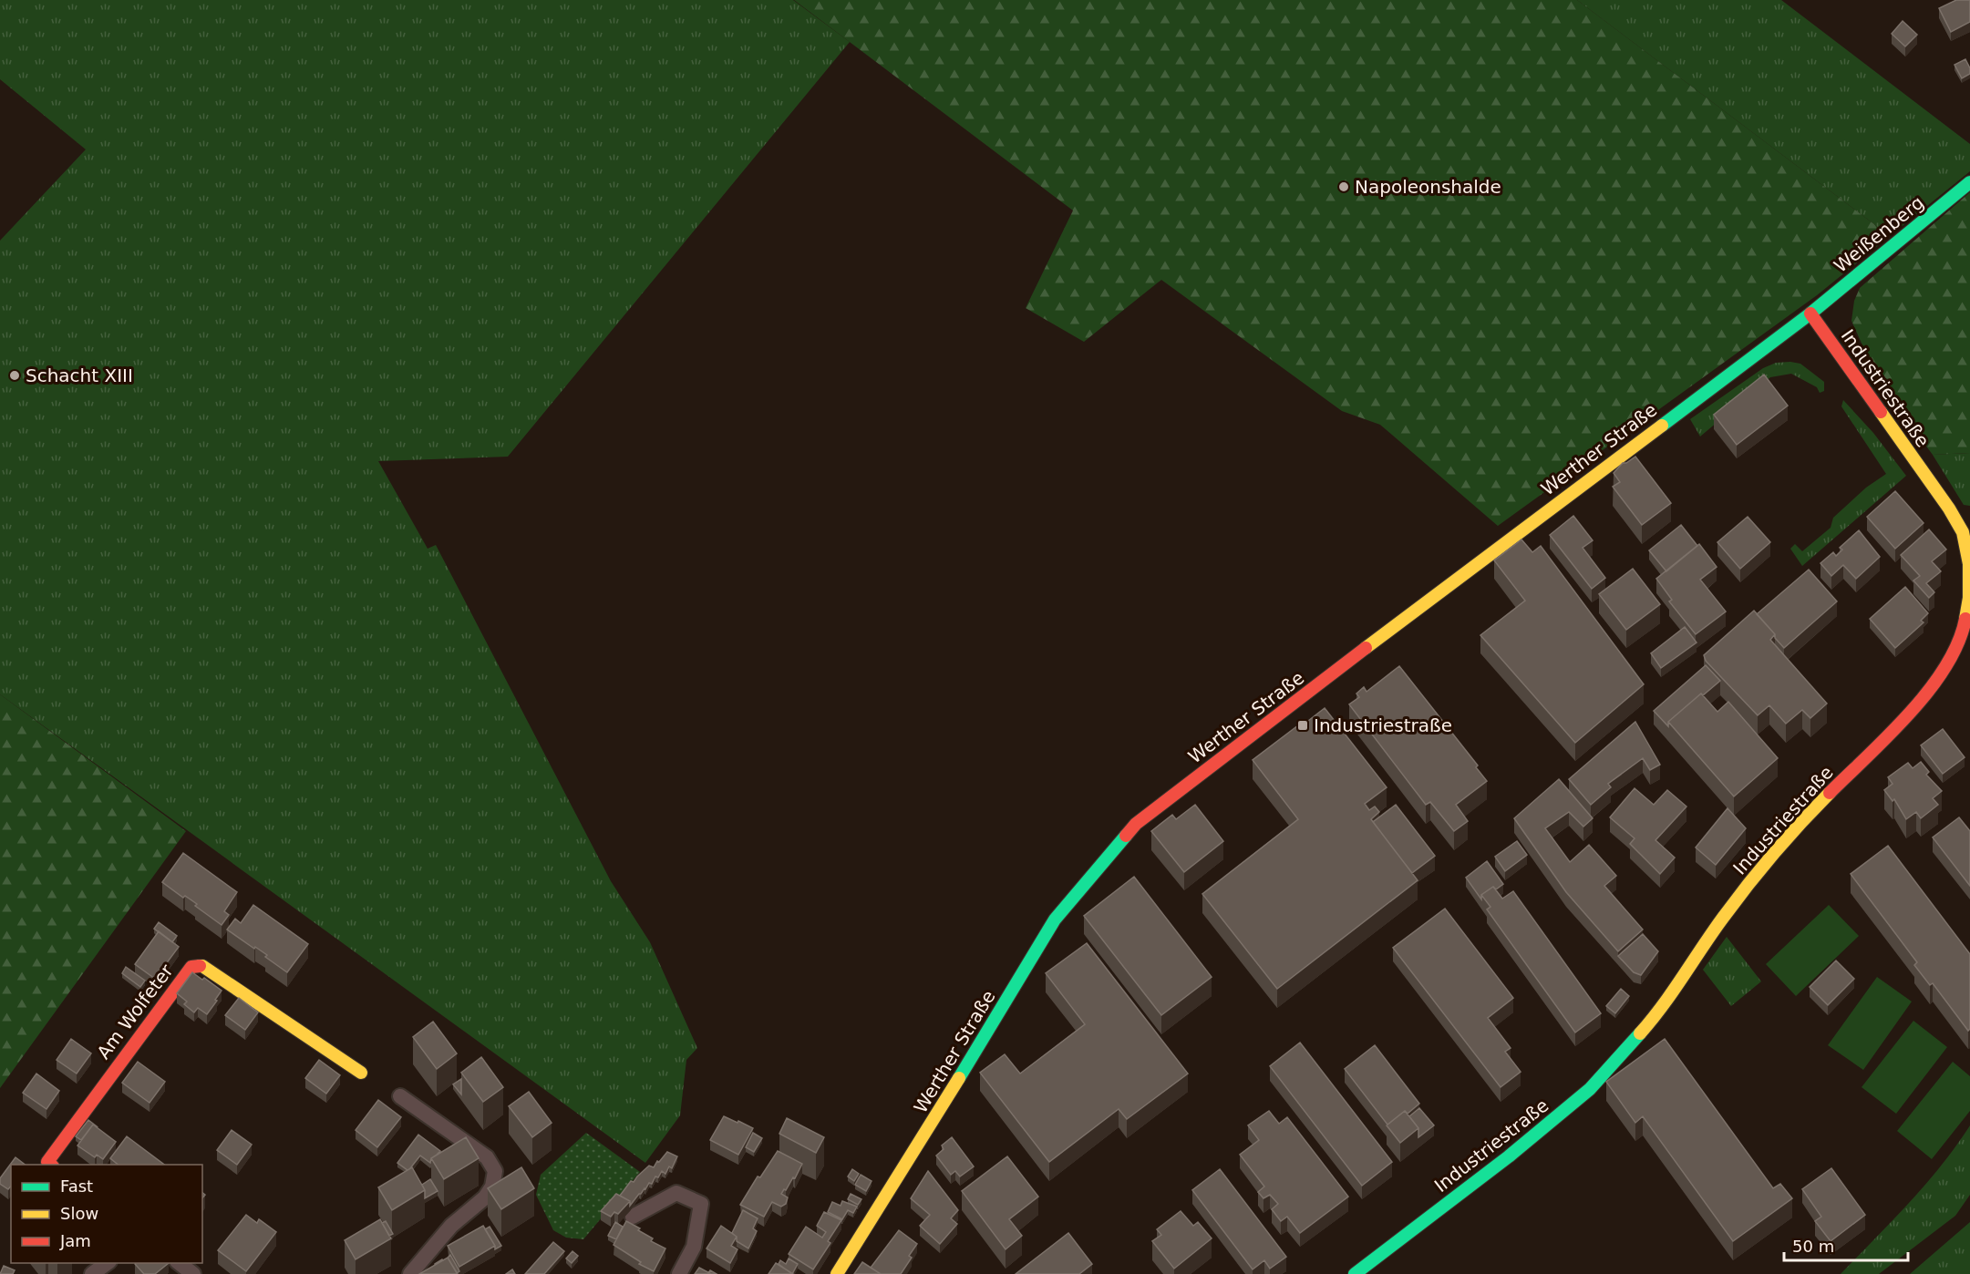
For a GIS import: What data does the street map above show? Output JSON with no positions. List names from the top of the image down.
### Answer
{
  "streets": {
    "street": [
      "Weißenberg",
      "Industriestraße",
      "Werther Straße",
      "Am Wolfeter"
    ]
  },
  "crossings": [
    ["Weißenberg", "Industriestraße"],
    ["Weißenberg", "Werther Straße"],
    ["Industriestraße", "Werther Straße"]
  ],
  "places": {
    "other": ["Napoleonshalde", "Schacht XIII"],
    "transit": ["Industriestraße"]
  },
  "legend": ["Fast", "Slow", "Jam"],
  "scale_bar": "50 m"
}
